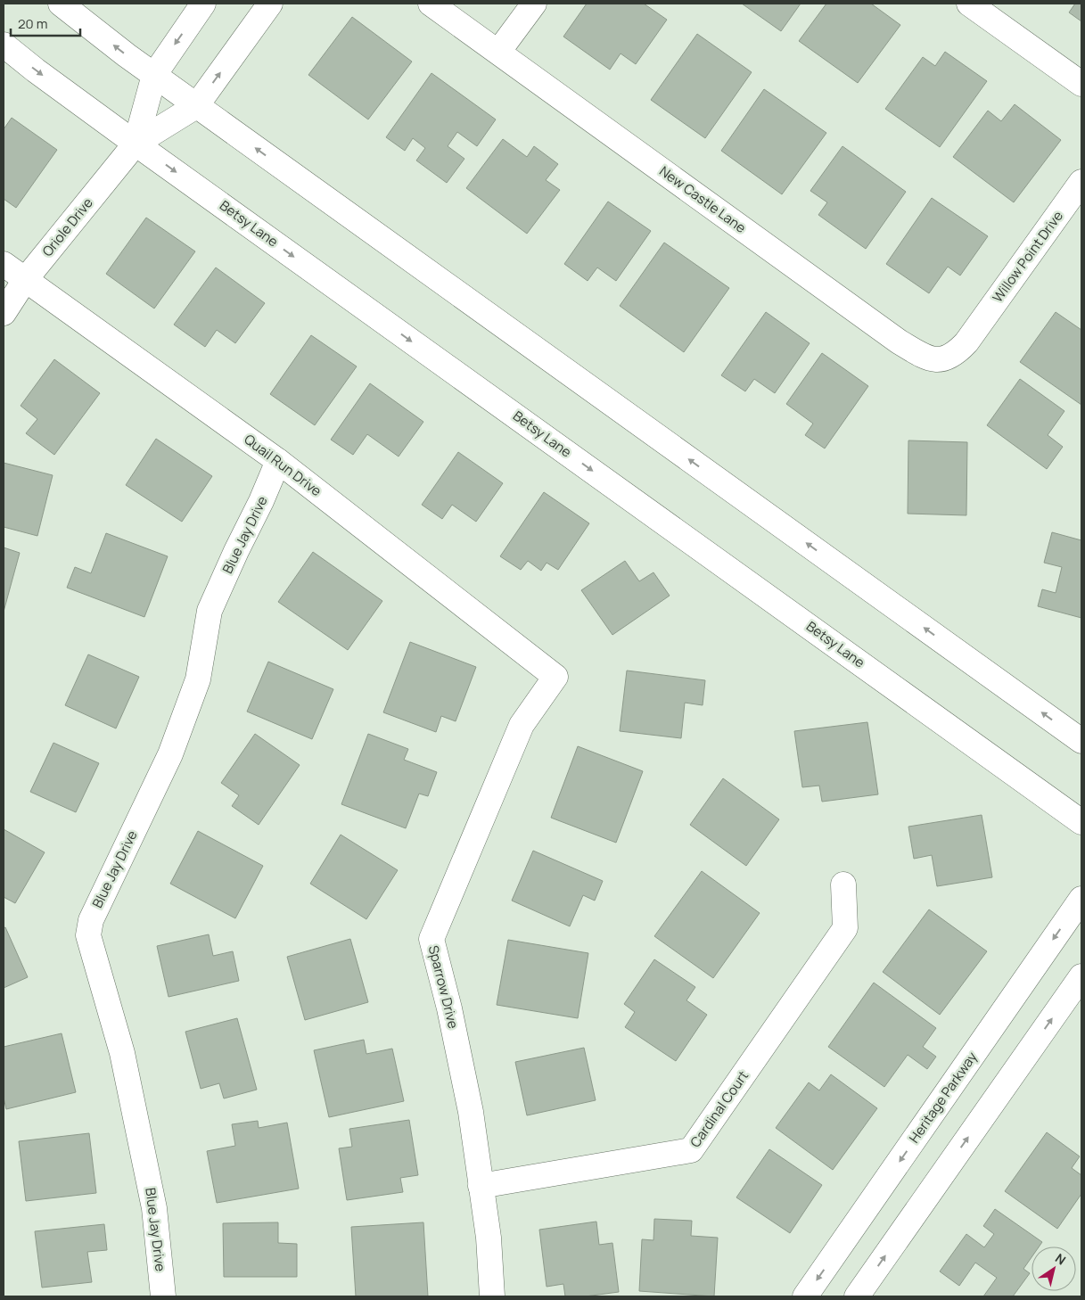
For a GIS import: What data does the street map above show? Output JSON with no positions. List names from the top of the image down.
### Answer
{
  "streets": {
    "street": [
      "New Castle Lane",
      "Betsy Lane",
      "Oriole Drive",
      "Willow Point Drive",
      "Quail Run Drive",
      "Blue Jay Drive",
      "Sparrow Drive",
      "Heritage Parkway",
      "Cardinal Court"
    ]
  },
  "crossings": [
    ["New Castle Lane", "Willow Point Drive"],
    ["Betsy Lane", "Oriole Drive"],
    ["Oriole Drive", "Quail Run Drive"],
    ["Quail Run Drive", "Blue Jay Drive"],
    ["Quail Run Drive", "Sparrow Drive"],
    ["Sparrow Drive", "Cardinal Court"]
  ],
  "scale_bar": "20 m",
  "north": "top right"
}
